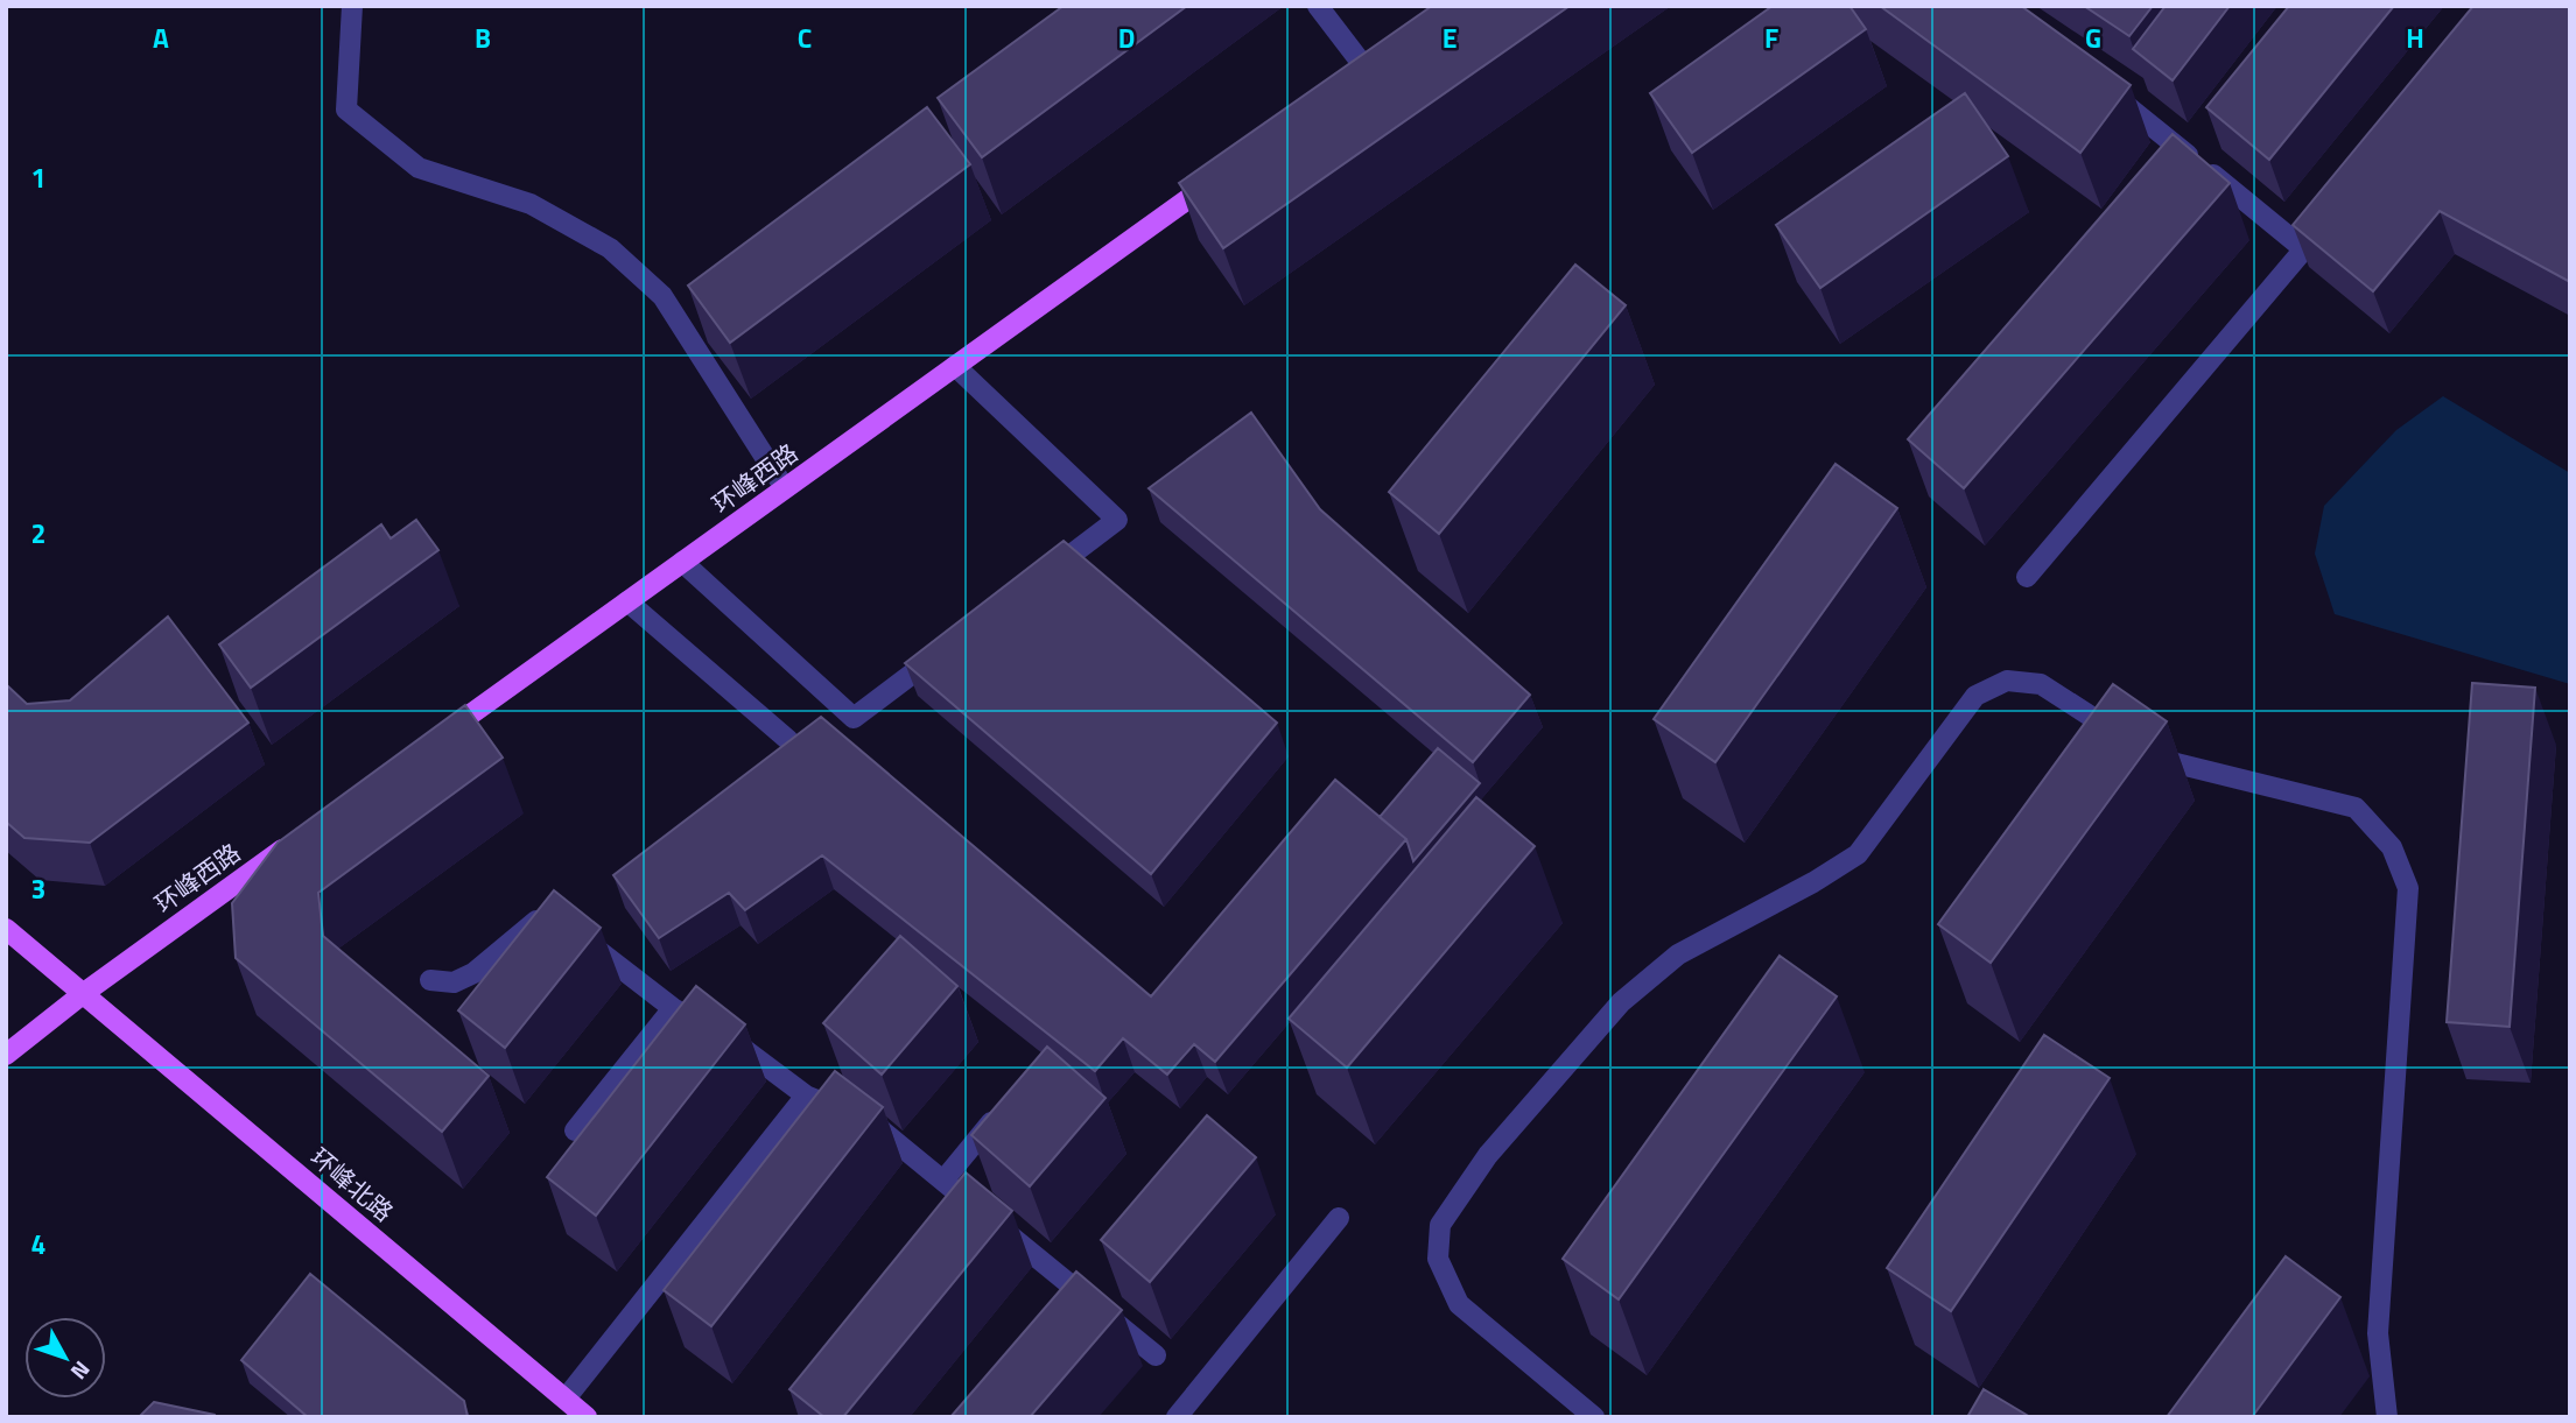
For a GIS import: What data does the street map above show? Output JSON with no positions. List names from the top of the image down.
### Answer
{
  "streets": {
    "main road": ["环峰西路", "环峰北路"]
  },
  "crossings": [
    ["环峰西路", "环峰北路"]
  ],
  "north": "bottom right",
  "grid": {
    "columns": [
      "A",
      "B",
      "C",
      "D",
      "E",
      "F",
      "G",
      "H"
    ],
    "rows": [
      "1",
      "2",
      "3",
      "4"
    ]
  }
}
